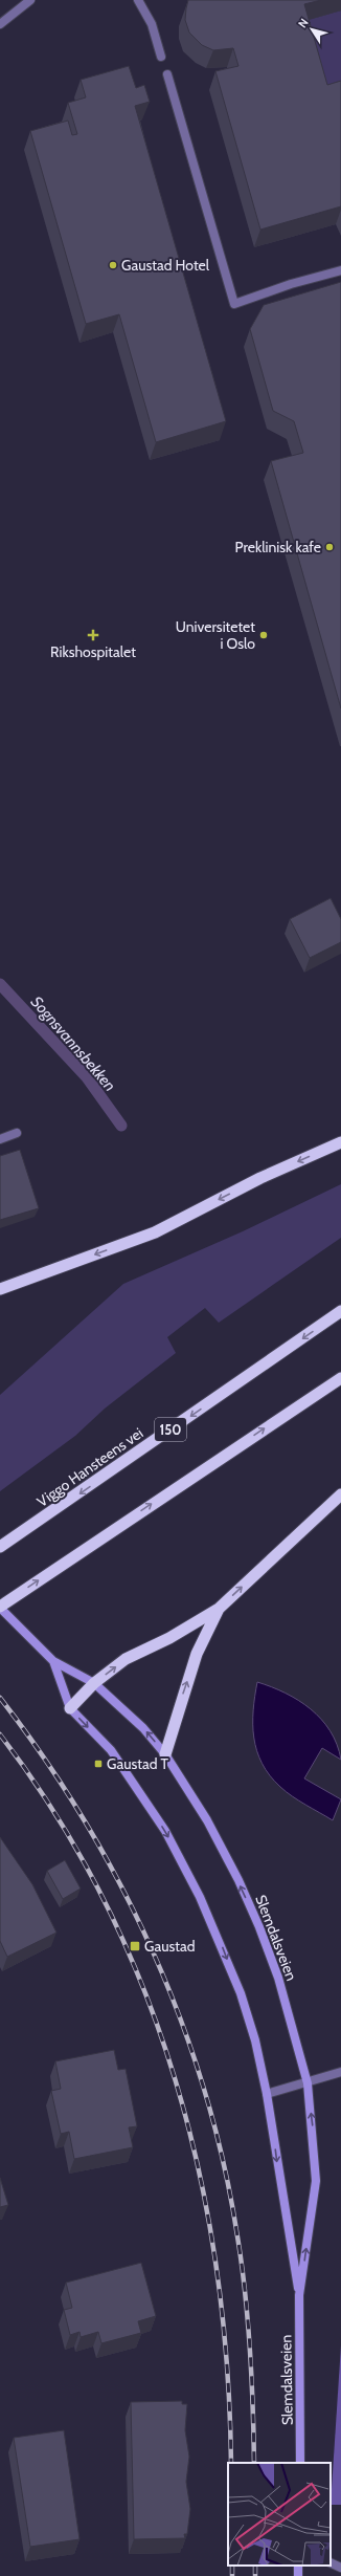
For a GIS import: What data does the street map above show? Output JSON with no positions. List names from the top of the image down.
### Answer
{
  "streets": {
    "highway": ["150", "Viggo Hansteens vei"],
    "main road": ["Slemdalsveien"]
  },
  "water": ["Sognsvannsbekken"],
  "places": {
    "other": ["Gaustad Hotel", "Preklinisk kafe", "Universitetet i Oslo"],
    "health": ["Rikshospitalet"],
    "transit": ["Gaustad T", "Gaustad"]
  },
  "north": "top left"
}
